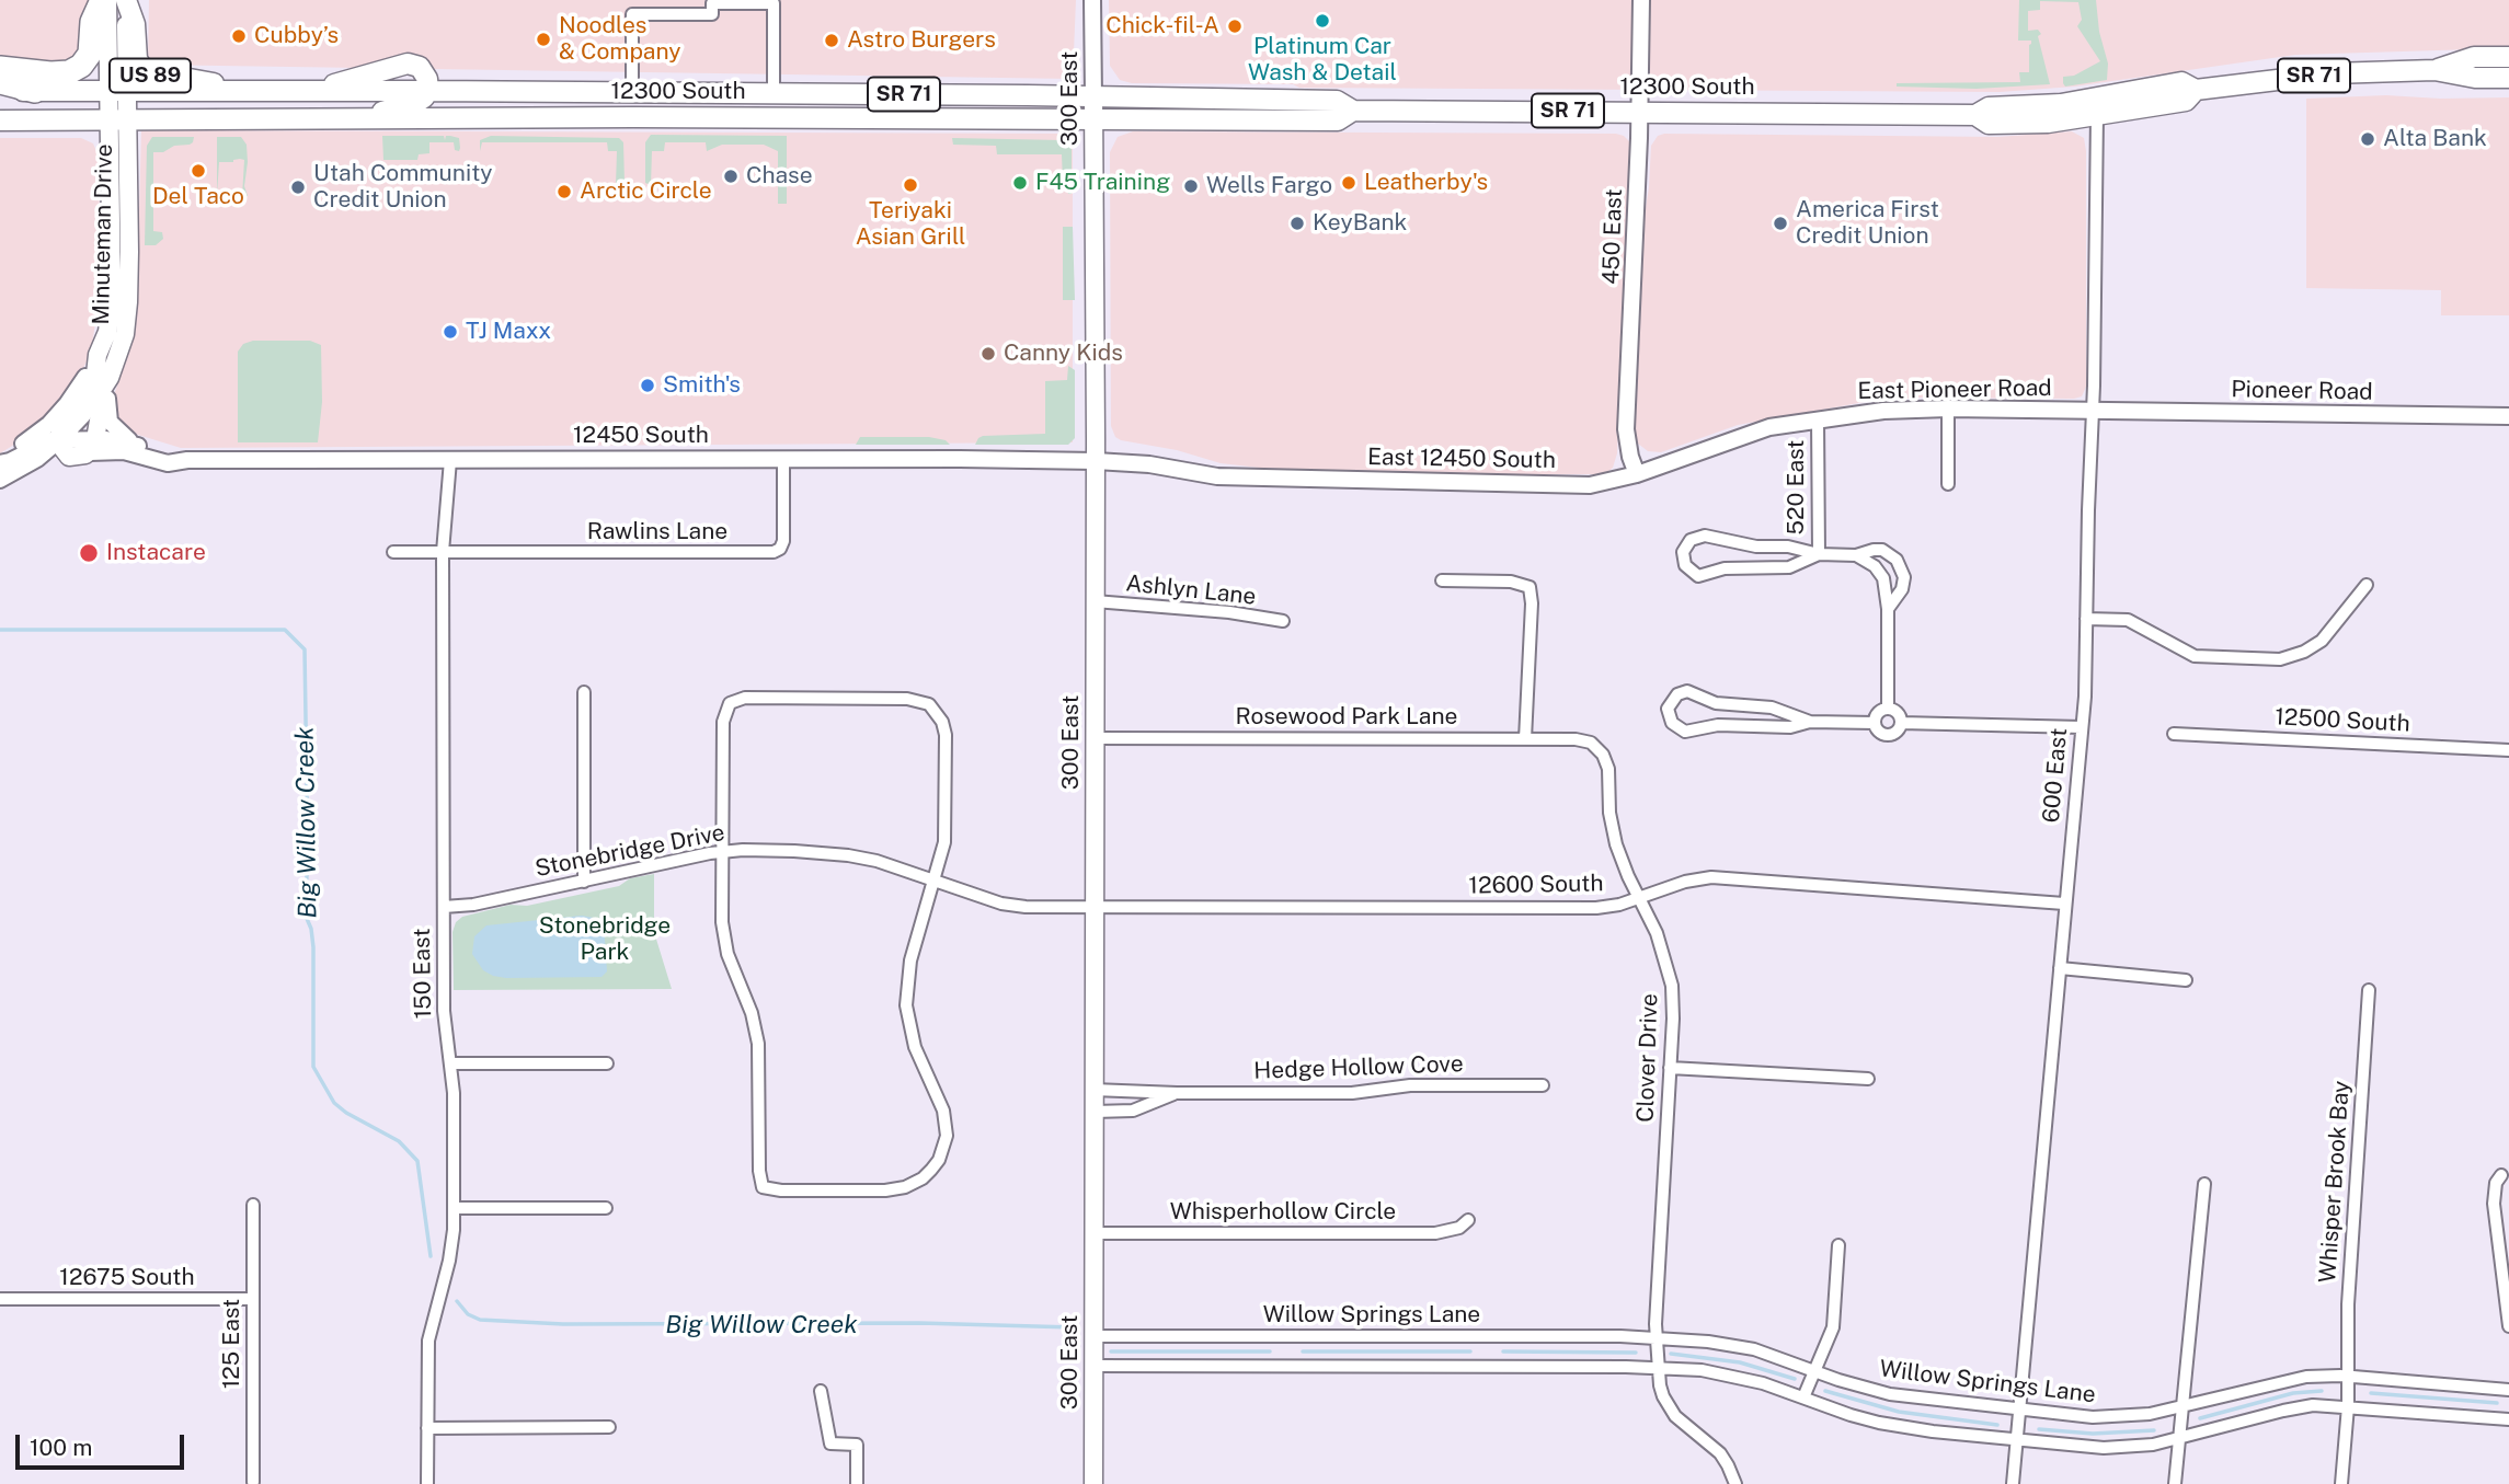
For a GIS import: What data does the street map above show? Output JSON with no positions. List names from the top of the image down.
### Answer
{
  "streets": {
    "main road": [
      "US 89",
      "SR 71",
      "12300 South",
      "300 East",
      "Minuteman Drive"
    ],
    "street": [
      "450 East",
      "East Pioneer Road",
      "Pioneer Road",
      "12450 South",
      "East 12450 South",
      "520 East",
      "Rawlins Lane",
      "Ashlyn Lane",
      "Rosewood Park Lane",
      "12500 South",
      "600 East",
      "Stonebridge Drive",
      "12600 South",
      "150 East",
      "Clover Drive",
      "Hedge Hollow Cove",
      "Whisper Brook Bay",
      "Whisperhollow Circle",
      "12675 South",
      "Willow Springs Lane",
      "125 East"
    ]
  },
  "crossings": [
    ["US 89", "12300 South"],
    ["12300 South", "300 East"],
    ["12300 South", "Minuteman Drive"],
    ["12300 South", "450 East"],
    ["12300 South", "600 East"],
    ["300 East", "12450 South"],
    ["300 East", "East 12450 South"],
    ["300 East", "Ashlyn Lane"],
    ["300 East", "Rosewood Park Lane"],
    ["300 East", "Stonebridge Drive"],
    ["300 East", "12600 South"],
    ["300 East", "Hedge Hollow Cove"],
    ["300 East", "Whisperhollow Circle"],
    ["300 East", "Willow Springs Lane"],
    ["Minuteman Drive", "12450 South"],
    ["450 East", "East 12450 South"],
    ["East Pioneer Road", "Pioneer Road"],
    ["East Pioneer Road", "East 12450 South"],
    ["East Pioneer Road", "520 East"],
    ["East Pioneer Road", "600 East"],
    ["Pioneer Road", "600 East"],
    ["12450 South", "East 12450 South"],
    ["12450 South", "Rawlins Lane"],
    ["12450 South", "150 East"],
    ["East 12450 South", "520 East"],
    ["Rawlins Lane", "150 East"],
    ["Rosewood Park Lane", "Clover Drive"],
    ["600 East", "12600 South"],
    ["600 East", "Willow Springs Lane"],
    ["Stonebridge Drive", "12600 South"],
    ["Stonebridge Drive", "150 East"],
    ["12600 South", "Clover Drive"],
    ["Clover Drive", "Willow Springs Lane"],
    ["Whisper Brook Bay", "Willow Springs Lane"],
    ["12675 South", "125 East"]
  ],
  "water": ["Big Willow Creek"],
  "parks": ["Stonebridge Park"],
  "places": [
    "Platinum Car Wash & Detail",
    "Chick-fil-A",
    "Cubby’s",
    "Noodles & Company",
    "Astro Burgers",
    "Alta Bank",
    "Del Taco",
    "Chase",
    "F45 Training",
    "Leatherby's",
    "Teriyaki Asian Grill",
    "Wells Fargo",
    "Utah Community Credit Union",
    "Arctic Circle",
    "KeyBank",
    "America First Credit Union",
    "TJ Maxx",
    "Canny Kids",
    "Smith's",
    "Instacare"
  ],
  "scale_bar": "100 m"
}
